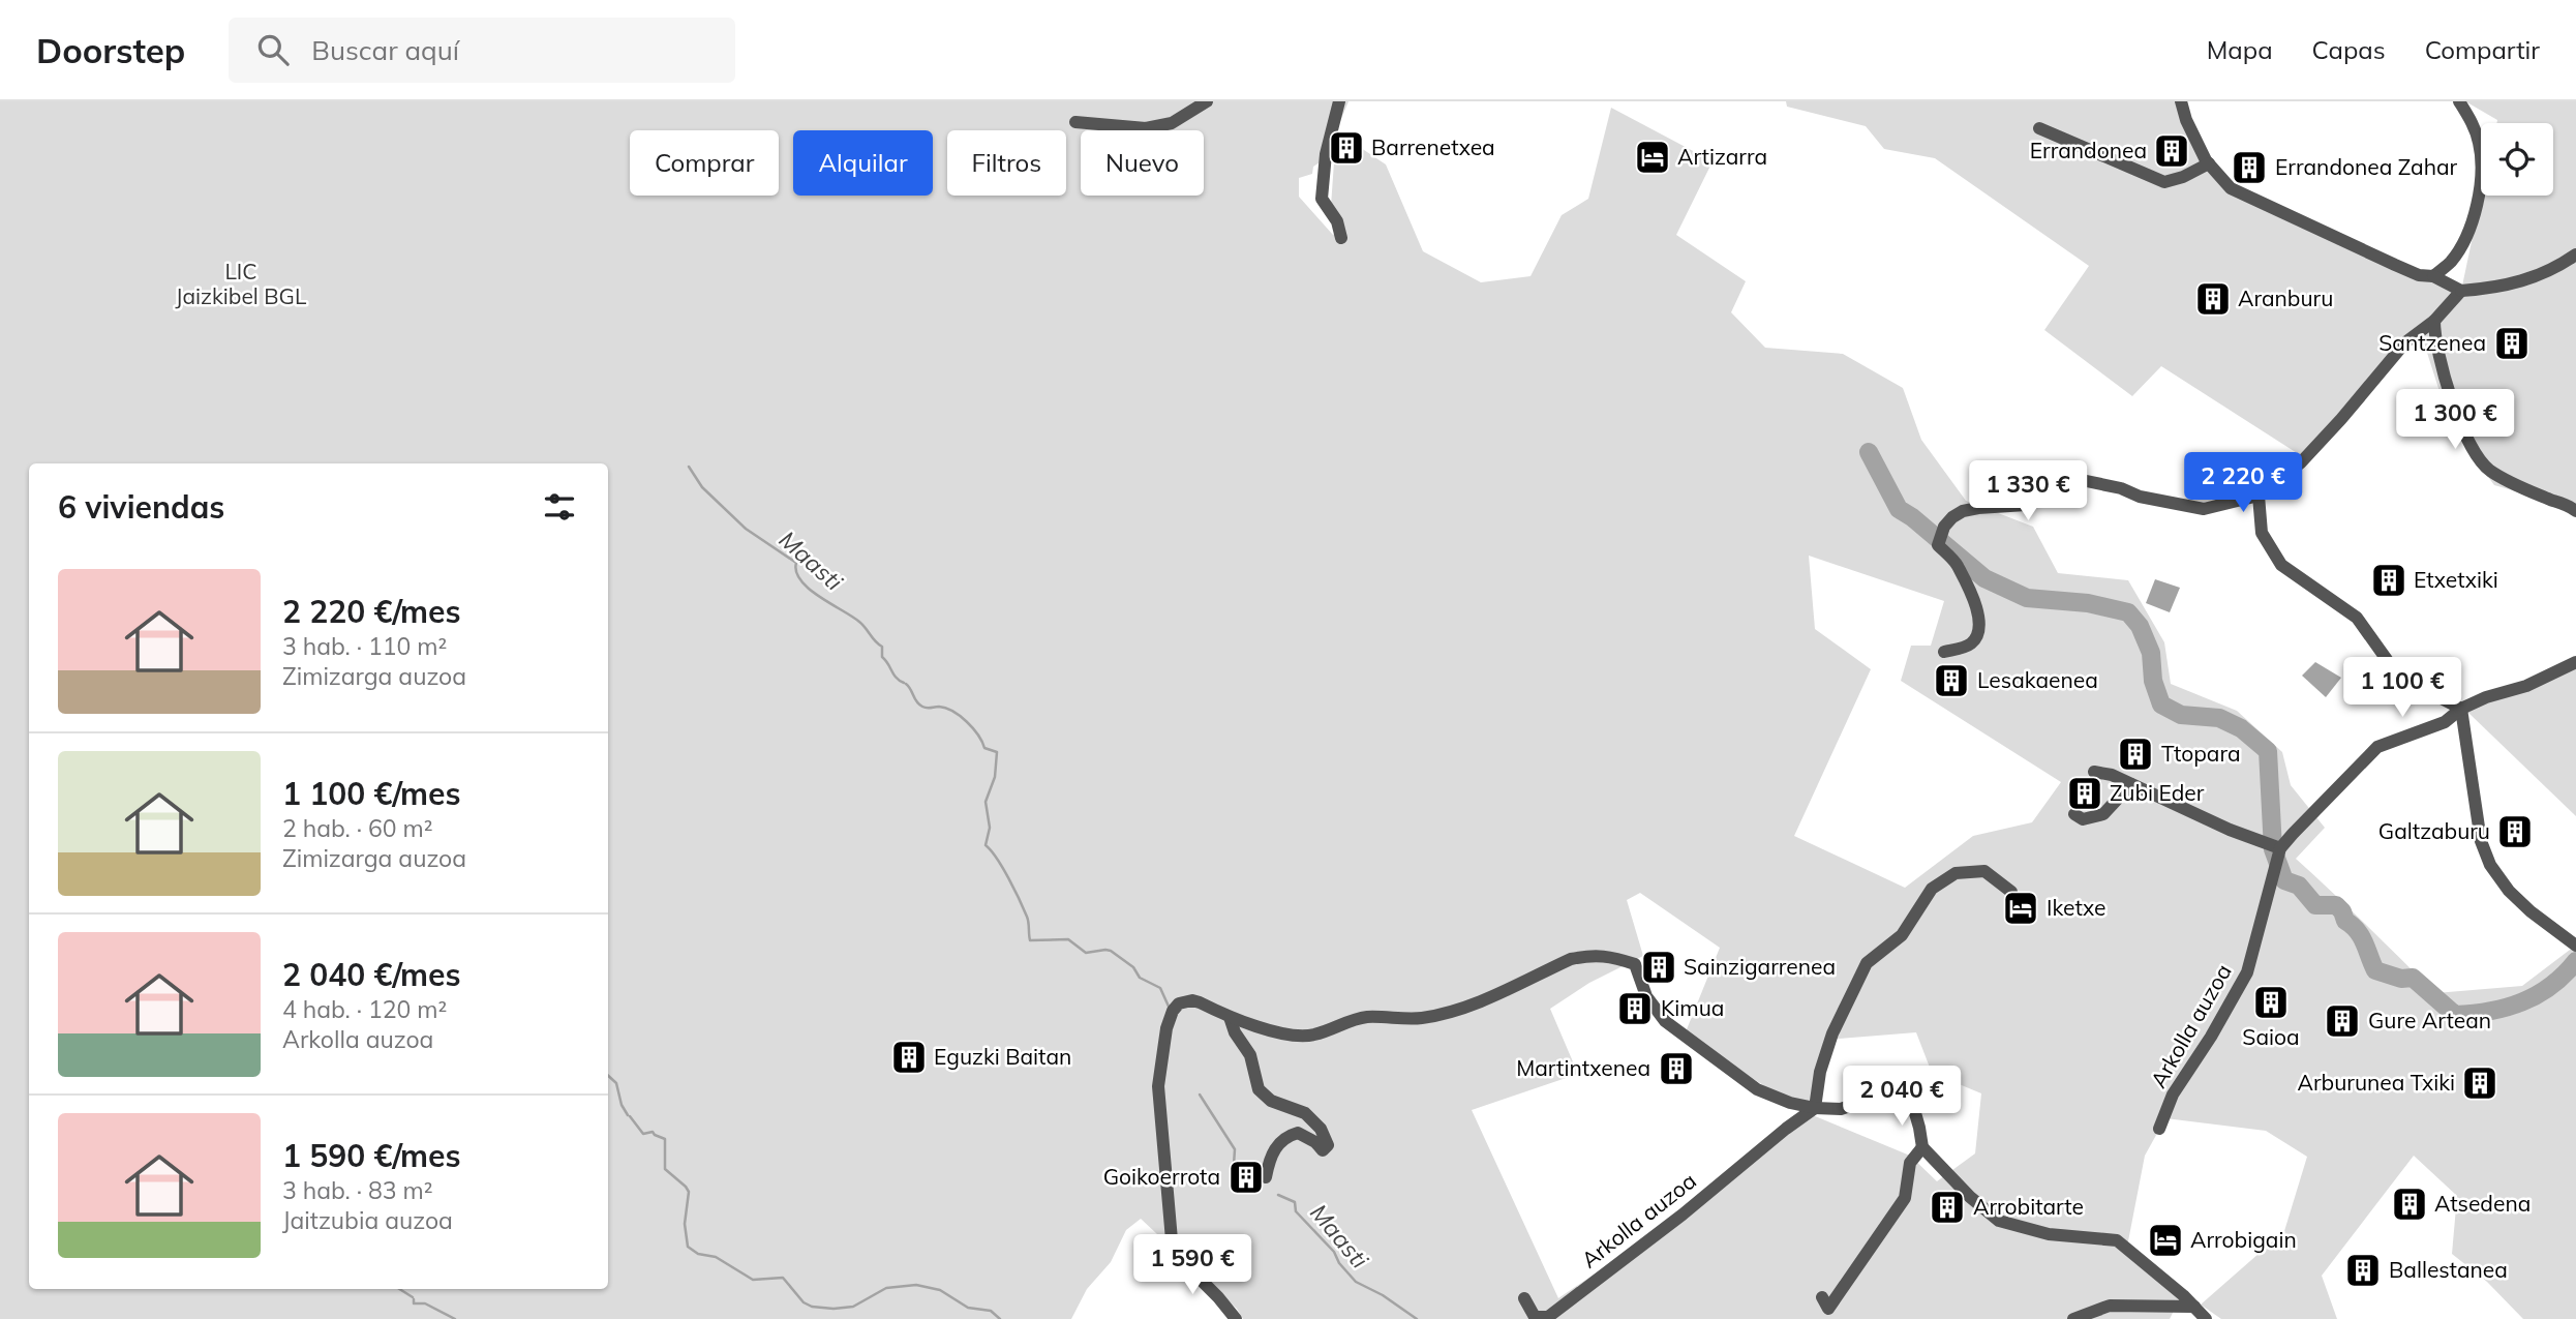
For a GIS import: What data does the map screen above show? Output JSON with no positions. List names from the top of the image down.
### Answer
{
  "streets": {
    "street": ["Arkolla auzoa"]
  },
  "water": ["Maasti"],
  "parks": ["LIC Jaizkibel BGL"],
  "places": {
    "building": [
      "Barrenetxea",
      "Errandonea",
      "Errandonea Zahar",
      "Aranburu",
      "Santzenea",
      "Etxetxiki",
      "Lesakaenea",
      "Ttopara",
      "Zubi Eder",
      "Galtzaburu",
      "Sainzigarrenea",
      "Saioa",
      "Kimua",
      "Gure Artean",
      "Eguzki Baitan",
      "Martintxenea",
      "Arburunea Txiki",
      "Goikoerrota",
      "Atsedena",
      "Arrobitarte",
      "Ballestanea"
    ],
    "hotel": ["Artizarra", "Iketxe", "Arrobigain"]
  },
  "page": {
    "header": "Doorstep",
    "search": "Buscar aquí",
    "nav": ["Mapa", "Capas", "Compartir"],
    "chip": [
      "Comprar",
      "Alquilar",
      "Filtros",
      "Nuevo"
    ],
    "price": [
      "1 300 €",
      "2 220 €",
      "1 330 €",
      "1 100 €",
      "2 040 €",
      "1 590 €"
    ],
    "heading": "6 viviendas",
    "list": [
      {
        "name": "2 220 €/mes",
        "note": "3 hab. · 110 m² · Zimizarga auzoa"
      },
      {
        "name": "1 100 €/mes",
        "note": "2 hab. · 60 m² · Zimizarga auzoa"
      },
      {
        "name": "2 040 €/mes",
        "note": "4 hab. · 120 m² · Arkolla auzoa"
      },
      {
        "name": "1 590 €/mes",
        "note": "3 hab. · 83 m² · Jaitzubia auzoa"
      }
    ]
  }
}
